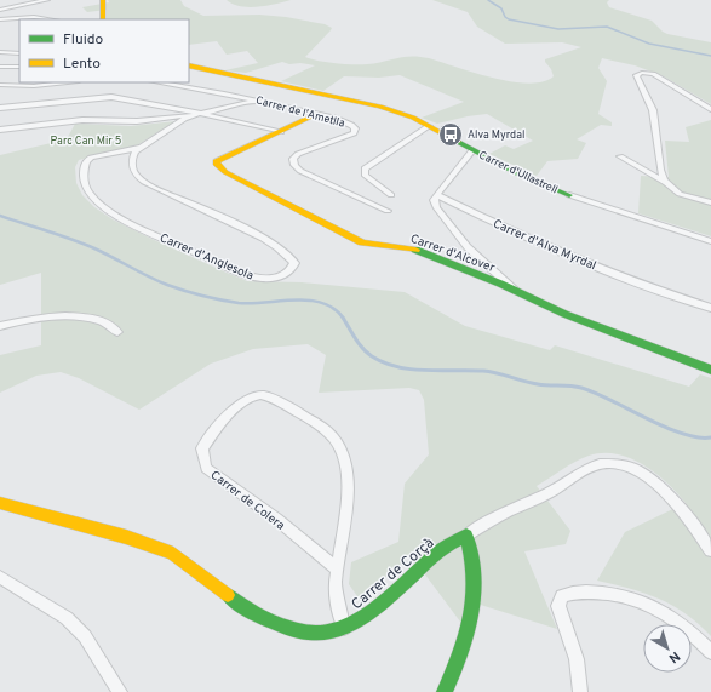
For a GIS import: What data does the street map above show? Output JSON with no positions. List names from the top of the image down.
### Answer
{
  "streets": {
    "street": [
      "Carrer de l'Ametlla",
      "Carrer d'Ullastrell",
      "Carrer d'Alva Myrdal",
      "Carrer d'Alcover",
      "Carrer d'Anglesola",
      "Carrer de Colera",
      "Carrer de Corçà"
    ]
  },
  "crossings": [
    ["Carrer de l'Ametlla", "Carrer d'Alcover"],
    ["Carrer de Colera", "Carrer de Corçà"]
  ],
  "parks": ["Parc Can Mir 5"],
  "places": {
    "bus stop": ["Alva Myrdal"]
  },
  "legend": ["Fluido", "Lento"],
  "north": "bottom right"
}
